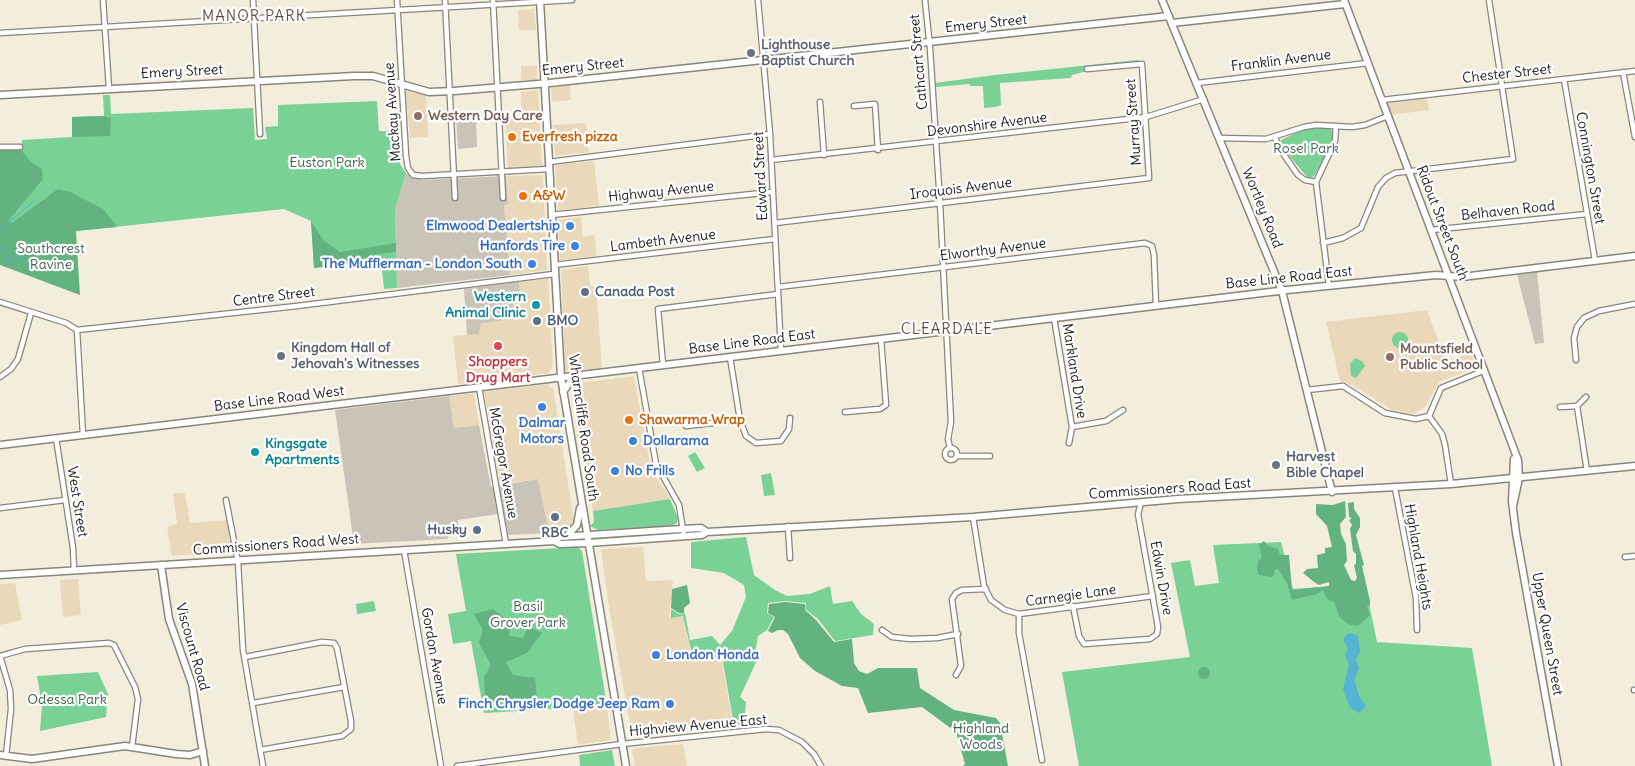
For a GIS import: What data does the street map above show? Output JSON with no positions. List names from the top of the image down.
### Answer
{
  "streets": {
    "street": [
      "Emery Street",
      "Franklin Avenue",
      "Cathcart Street",
      "Chester Street",
      "Mackay Avenue",
      "Murray Street",
      "Devonshire Avenue",
      "Connington Street",
      "Edward Street",
      "Iroquois Avenue",
      "Highway Avenue",
      "Wortley Road",
      "Belhaven Road",
      "Ridout Street South",
      "Lambeth Avenue",
      "Elworthy Avenue",
      "Base Line Road East",
      "Centre Street",
      "Markland Drive",
      "Base Line Road West",
      "Wharncliffe Road South",
      "McGregor Avenue",
      "Commissioners Road East",
      "West Street",
      "Commissioners Road West",
      "Highland Heights",
      "Edwin Drive",
      "Carnegie Lane",
      "Upper Queen Street",
      "Viscount Road",
      "Gordon Avenue",
      "Highview Avenue East"
    ]
  },
  "crossings": [
    ["Emery Street", "Cathcart Street"],
    ["Emery Street", "Mackay Avenue"],
    ["Emery Street", "Edward Street"],
    ["Emery Street", "Wortley Road"],
    ["Emery Street", "Wharncliffe Road South"],
    ["Franklin Avenue", "Wortley Road"],
    ["Franklin Avenue", "Ridout Street South"],
    ["Cathcart Street", "Devonshire Avenue"],
    ["Cathcart Street", "Iroquois Avenue"],
    ["Cathcart Street", "Elworthy Avenue"],
    ["Cathcart Street", "Base Line Road East"],
    ["Chester Street", "Connington Street"],
    ["Chester Street", "Ridout Street South"],
    ["Mackay Avenue", "Wharncliffe Road South"],
    ["Murray Street", "Devonshire Avenue"],
    ["Murray Street", "Iroquois Avenue"],
    ["Devonshire Avenue", "Edward Street"],
    ["Devonshire Avenue", "Wortley Road"],
    ["Connington Street", "Belhaven Road"],
    ["Connington Street", "Base Line Road East"],
    ["Edward Street", "Iroquois Avenue"],
    ["Edward Street", "Highway Avenue"],
    ["Edward Street", "Lambeth Avenue"],
    ["Edward Street", "Elworthy Avenue"],
    ["Edward Street", "Base Line Road East"],
    ["Highway Avenue", "Wharncliffe Road South"],
    ["Wortley Road", "Base Line Road East"],
    ["Wortley Road", "Commissioners Road East"],
    ["Belhaven Road", "Ridout Street South"],
    ["Ridout Street South", "Base Line Road East"],
    ["Ridout Street South", "Commissioners Road East"],
    ["Ridout Street South", "Upper Queen Street"],
    ["Lambeth Avenue", "Wharncliffe Road South"],
    ["Elworthy Avenue", "Base Line Road East"],
    ["Base Line Road East", "Markland Drive"],
    ["Base Line Road East", "Base Line Road West"],
    ["Base Line Road East", "Wharncliffe Road South"],
    ["Centre Street", "Wharncliffe Road South"],
    ["Base Line Road West", "Wharncliffe Road South"],
    ["Base Line Road West", "McGregor Avenue"],
    ["Base Line Road West", "West Street"],
    ["Wharncliffe Road South", "Commissioners Road East"],
    ["Wharncliffe Road South", "Commissioners Road West"],
    ["Wharncliffe Road South", "Highview Avenue East"],
    ["McGregor Avenue", "Commissioners Road West"],
    ["Commissioners Road East", "Commissioners Road West"],
    ["Commissioners Road East", "Highland Heights"],
    ["Commissioners Road East", "Edwin Drive"],
    ["Commissioners Road East", "Upper Queen Street"],
    ["West Street", "Commissioners Road West"],
    ["Commissioners Road West", "Viscount Road"],
    ["Commissioners Road West", "Gordon Avenue"],
    ["Edwin Drive", "Carnegie Lane"]
  ],
  "districts": ["MANOR PARK", "CLEARDALE"],
  "parks": [
    "Rosel Park",
    "Euston Park",
    "Southcrest Ravine",
    "Basil Grover Park",
    "Odessa Park",
    "Highland Woods"
  ],
  "places": [
    "Lighthouse Baptist Church",
    "Western Day Care",
    "Everfresh pizza",
    "A&W",
    "Elmwood Dealertship",
    "Hanfords Tire",
    "The Mufflerman - London South",
    "Canada Post",
    "Western Animal Clinic",
    "BMO",
    "Shoppers Drug Mart",
    "Kingdom Hall of Jehovah's Witnesses",
    "Mountsfield Public School",
    "Dalmar Motors",
    "Shawarma Wrap",
    "Dollarama",
    "Kingsgate Apartments",
    "Harvest Bible Chapel",
    "No Frills",
    "RBC",
    "Husky",
    "London Honda",
    "Finch Chrysler Dodge Jeep Ram"
  ]
}
